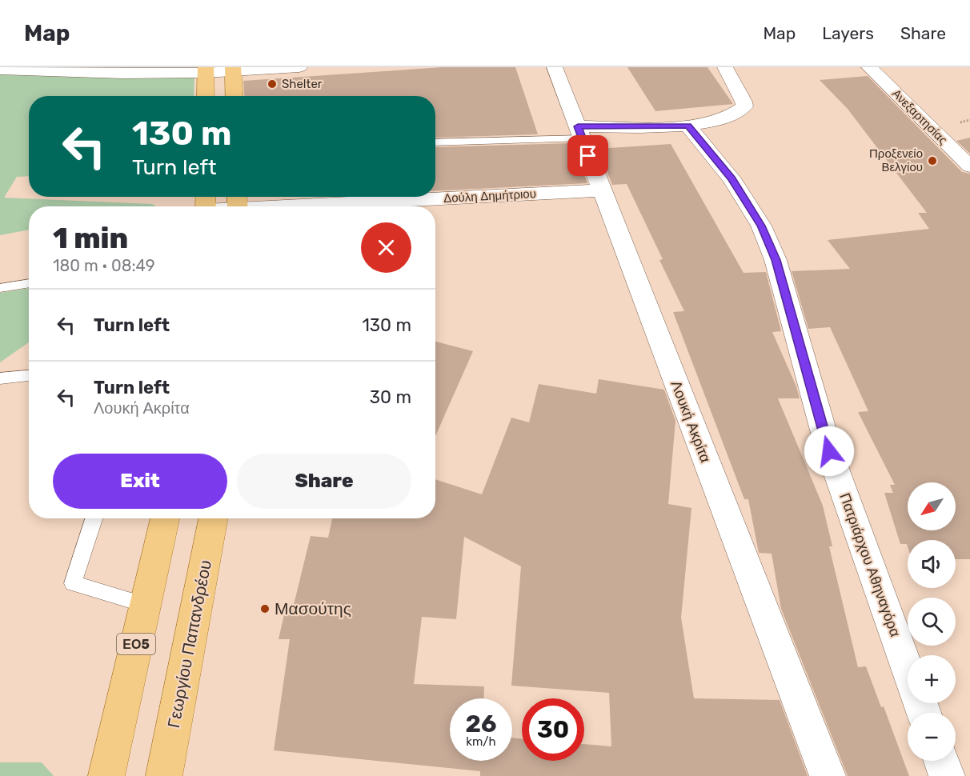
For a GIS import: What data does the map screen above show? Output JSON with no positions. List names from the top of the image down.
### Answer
{
  "streets": {
    "main road": ["ΕΟ5", "Γεωργίου Παπανδρέου"],
    "street": [
      "Ανεξαρτησίας",
      "Δούλη Δημήτριου",
      "Λουκή Ακρίτα",
      "Πατριάρχου Αθηναγόρα"
    ]
  },
  "crossings": [
    ["Δούλη Δημήτριου", "Λουκή Ακρίτα"]
  ],
  "places": ["Shelter", "Προξενείο Βελγίου", "Μασούτης"],
  "north": "bottom left",
  "page": {
    "header": "Map",
    "nav": ["Map", "Layers", "Share"],
    "turn": ["130 m", "Turn left"],
    "heading": ["1 min", "180 m · 08:49"],
    "list": [
      {
        "name": "Turn left",
        "value": "130 m"
      },
      {
        "name": "Turn left",
        "note": "Λουκή Ακρίτα",
        "value": "30 m"
      }
    ],
    "buttons": ["Exit", "Share"],
    "map_buttons": ["+", "−"],
    "speed": "26 km/h",
    "limit": "30"
  }
}
